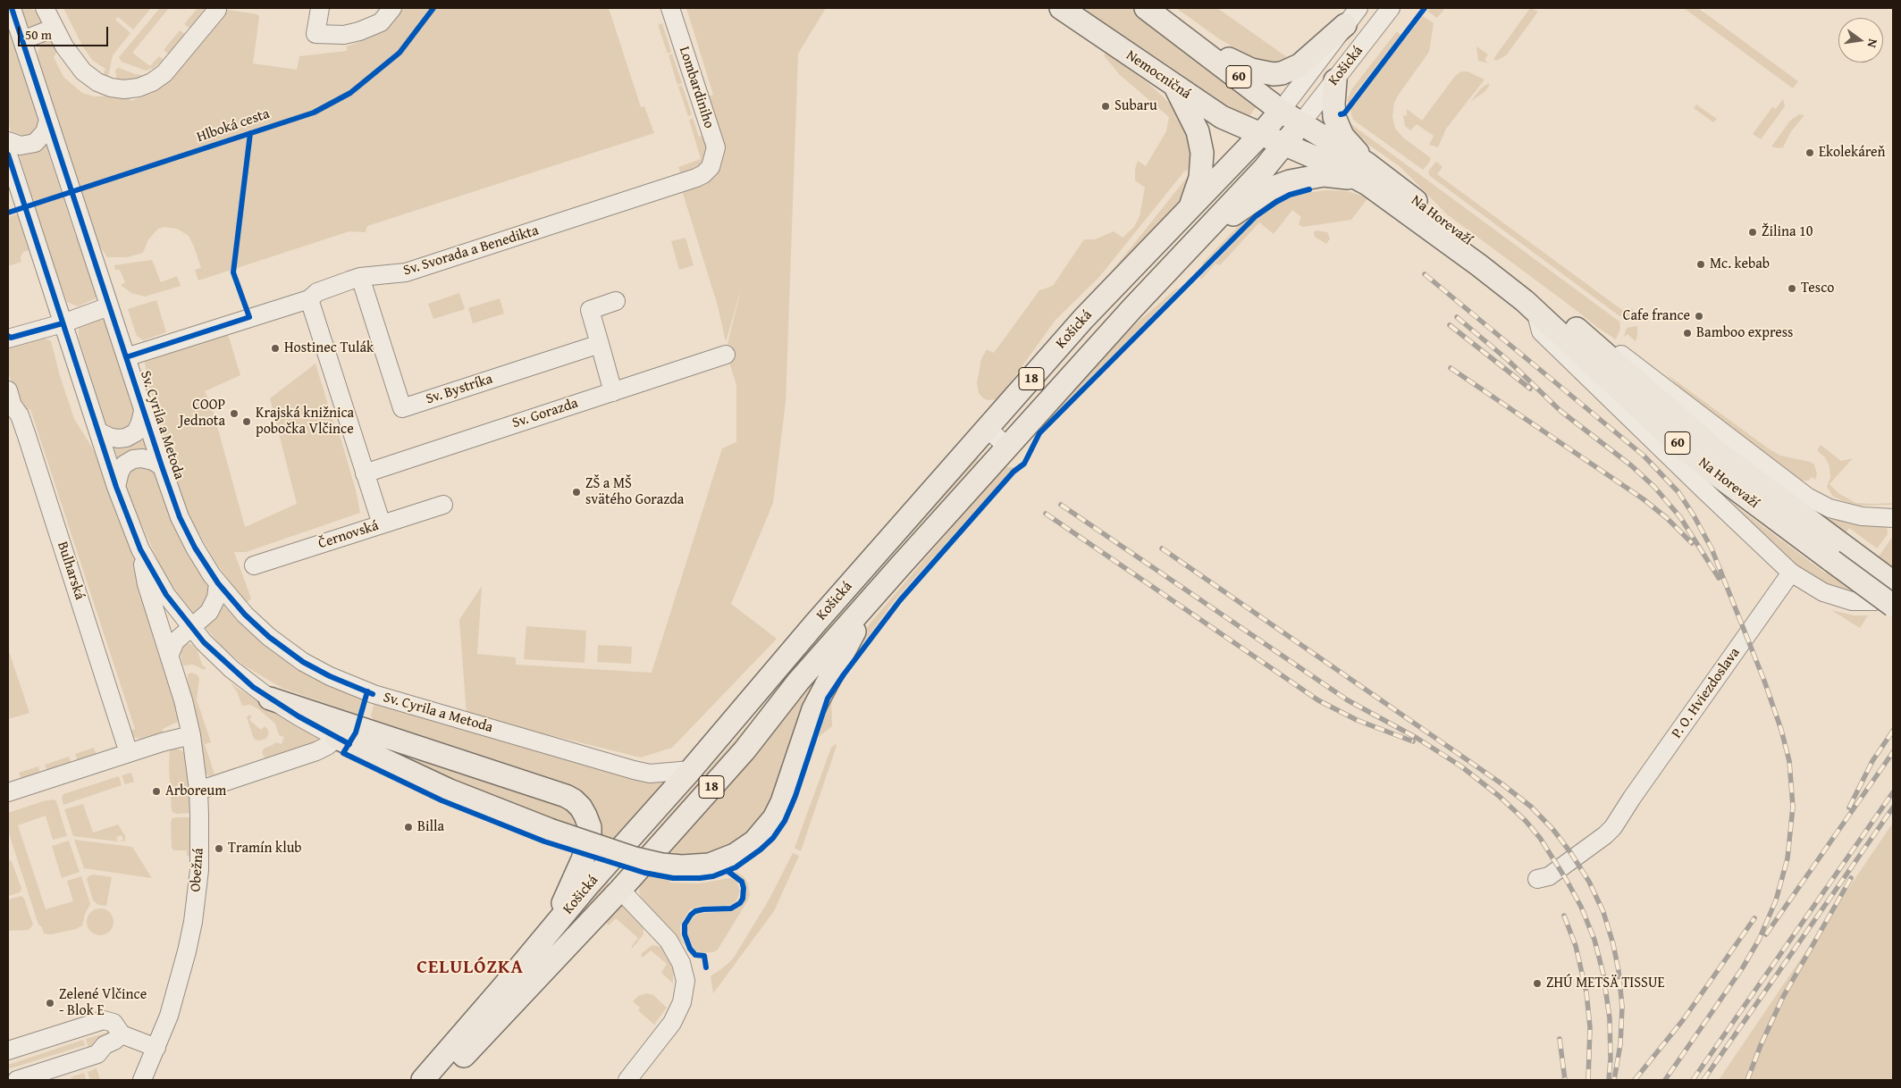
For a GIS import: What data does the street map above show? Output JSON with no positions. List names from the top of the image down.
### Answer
{
  "streets": {
    "main road": [
      "Košická",
      "Nemocničná",
      "60",
      "Na Horevaží",
      "18"
    ],
    "street": [
      "Lombardiniho",
      "Sv. Svorada a Benedikta",
      "Sv. Bystríka",
      "Sv. Gorazda",
      "Sv. Cyrila a Metoda",
      "Černovská",
      "Bulharská",
      "P. O. Hviezdoslava",
      "Obežná"
    ],
    "cycle path": ["Hlboká cesta"]
  },
  "crossings": [
    ["Košická", "Nemocničná"],
    ["Košická", "60"],
    ["Košická", "Na Horevaží"],
    ["Košická", "18"],
    ["Košická", "Sv. Cyrila a Metoda"],
    ["Nemocničná", "60"],
    ["Nemocničná", "18"],
    ["60", "Na Horevaží"],
    ["60", "18"],
    ["Lombardiniho", "Sv. Svorada a Benedikta"],
    ["Na Horevaží", "18"],
    ["Na Horevaží", "P. O. Hviezdoslava"],
    ["Sv. Svorada a Benedikta", "Sv. Bystríka"],
    ["Sv. Svorada a Benedikta", "Sv. Cyrila a Metoda"]
  ],
  "districts": ["CELULÓZKA"],
  "places": [
    "Subaru",
    "Ekolekáreň",
    "Žilina 10",
    "Mc. kebab",
    "Tesco",
    "Cafe france",
    "Bamboo express",
    "Hostinec Tulák",
    "COOP Jednota",
    "Krajská knižnica pobočka Vlčince",
    "ZŠ a MŠ svätého Gorazda",
    "Arboreum",
    "Billa",
    "Tramín klub",
    "ZHÚ METSÄ TISSUE",
    "Zelené Vlčince - Blok E"
  ],
  "scale_bar": "50 m",
  "north": "right"
}
